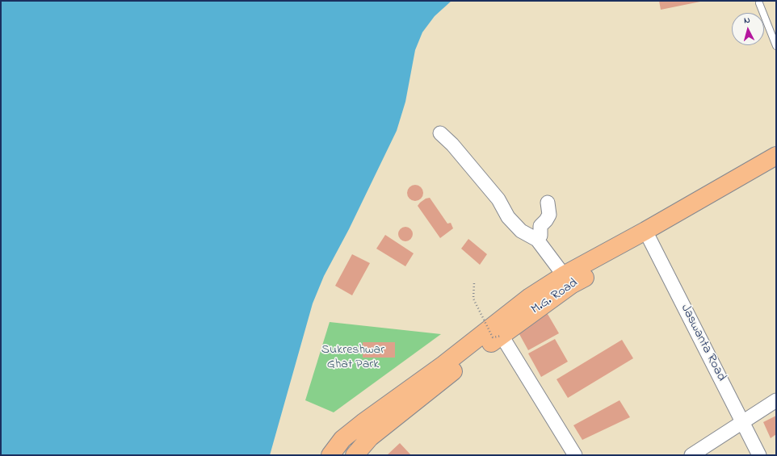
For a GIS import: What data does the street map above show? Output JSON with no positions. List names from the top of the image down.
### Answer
{
  "streets": {
    "main road": ["M.G. Road"],
    "street": ["Jaswanta Road"]
  },
  "crossings": [
    ["M.G. Road", "Jaswanta Road"]
  ],
  "parks": ["Sukreshwar Ghat Park"],
  "north": "top"
}
